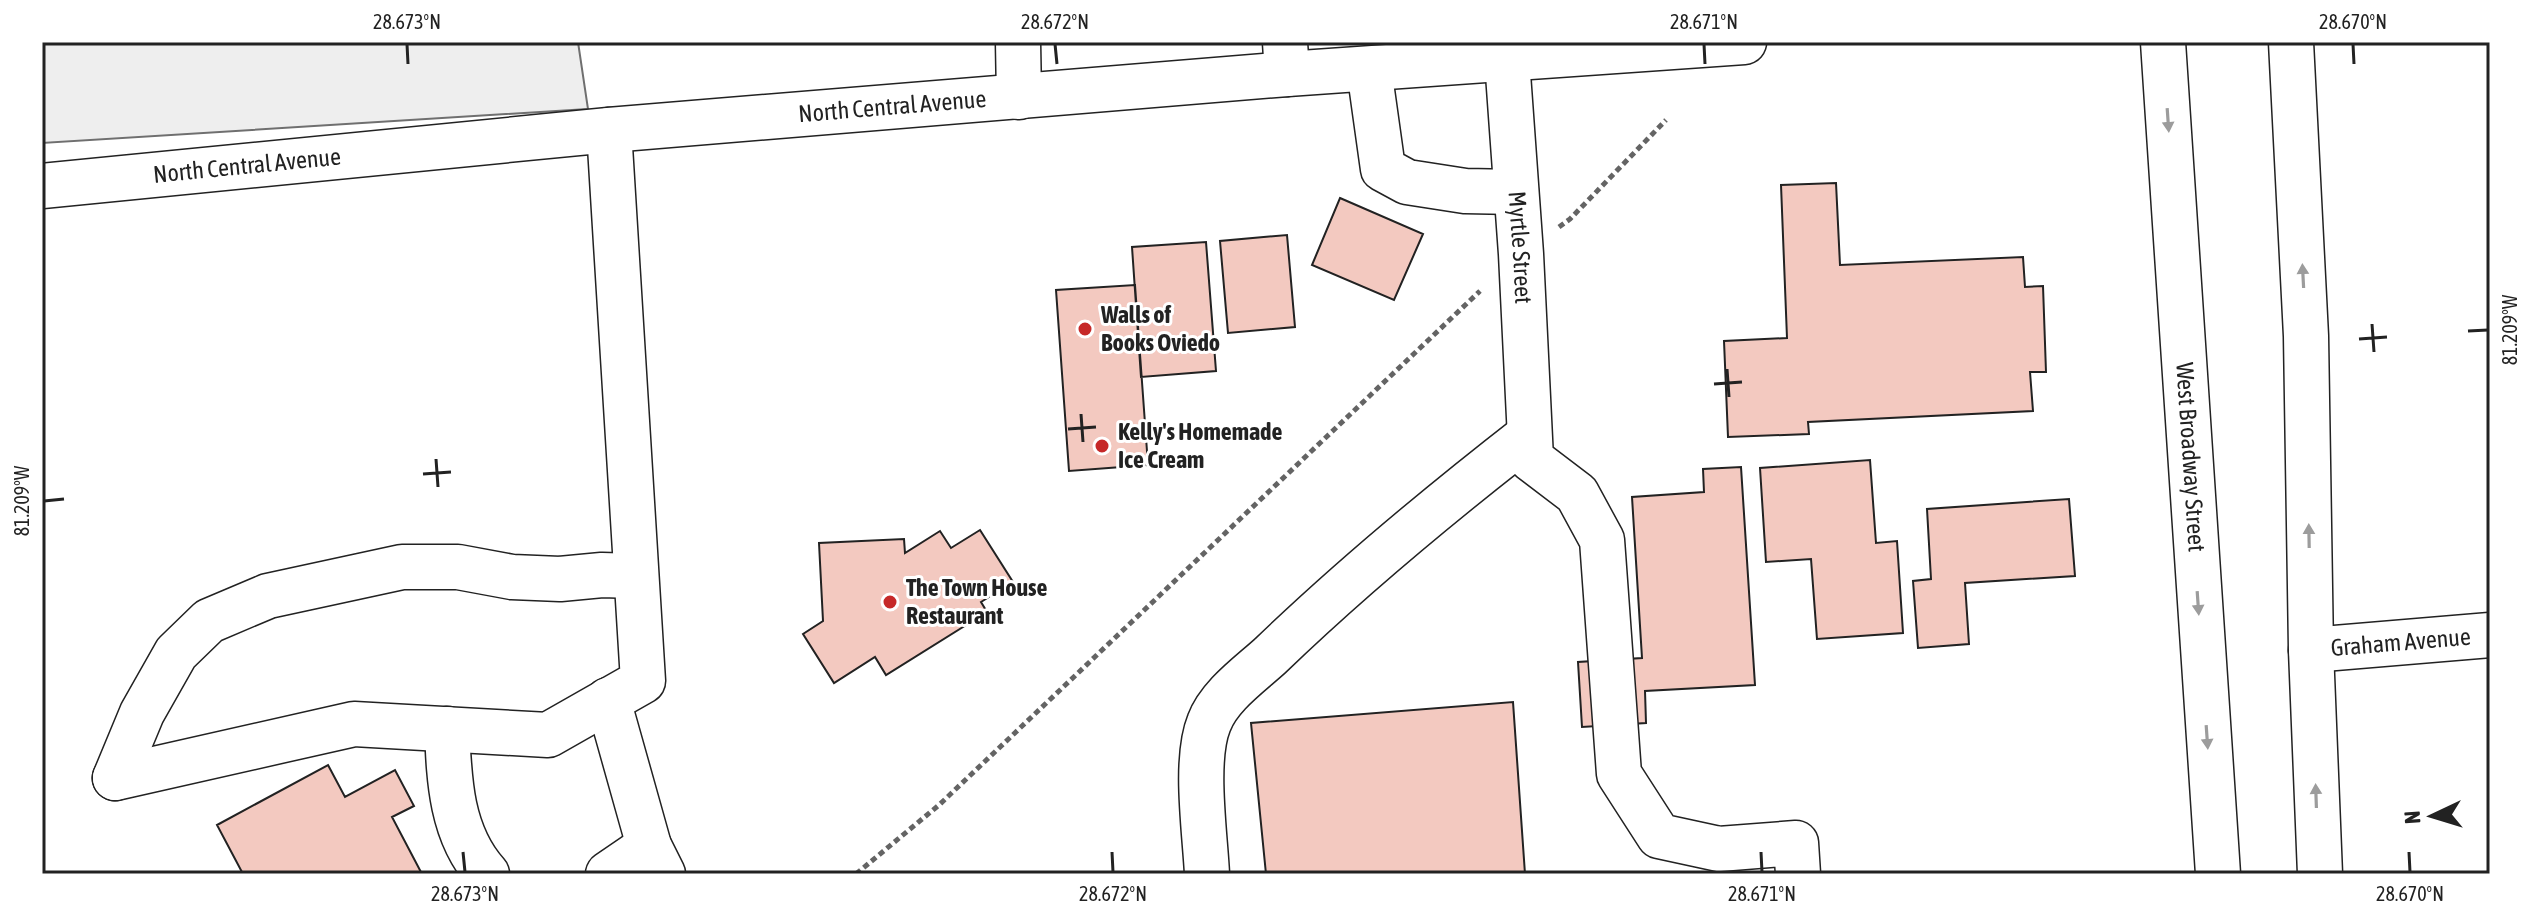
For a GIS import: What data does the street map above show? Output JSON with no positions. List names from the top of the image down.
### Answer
{
  "streets": {
    "main road": [
      "North Central Avenue",
      "Myrtle Street",
      "West Broadway Street",
      "Graham Avenue"
    ]
  },
  "crossings": [
    ["North Central Avenue", "Myrtle Street"]
  ],
  "places": ["Walls of Books Oviedo", "Kelly's Homemade Ice Cream", "The Town House Restaurant"],
  "north": "left",
  "coordinates": [
    "28.673°N",
    "28.672°N",
    "28.671°N",
    "28.670°N",
    "81.209°W"
  ]
}
